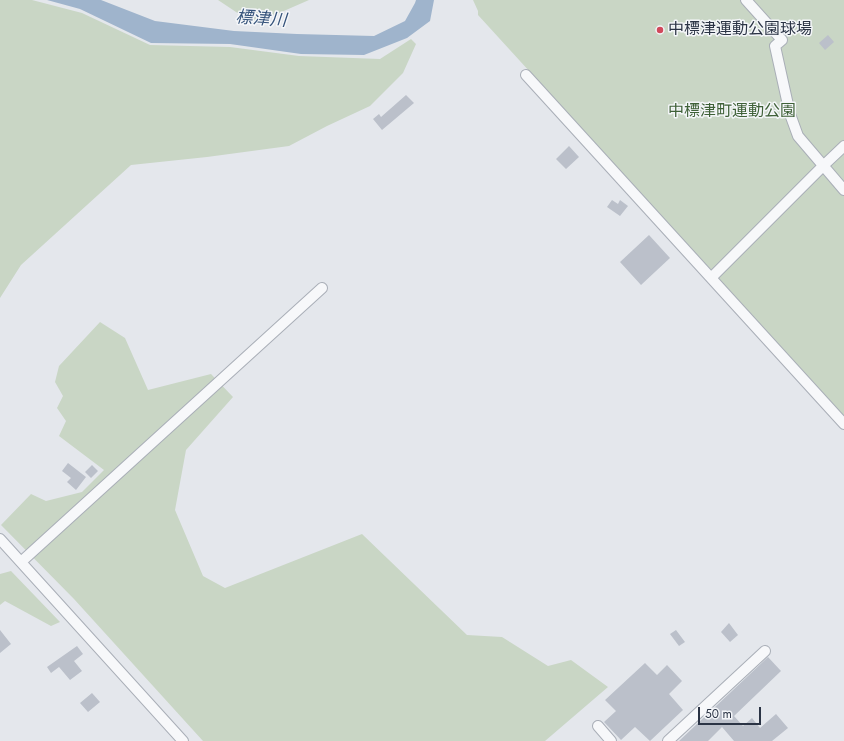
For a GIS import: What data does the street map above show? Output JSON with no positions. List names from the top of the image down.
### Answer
{
  "water": ["標津川"],
  "parks": ["中標津町運動公園"],
  "places": ["中標津運動公園球場"],
  "scale_bar": "50 m"
}
